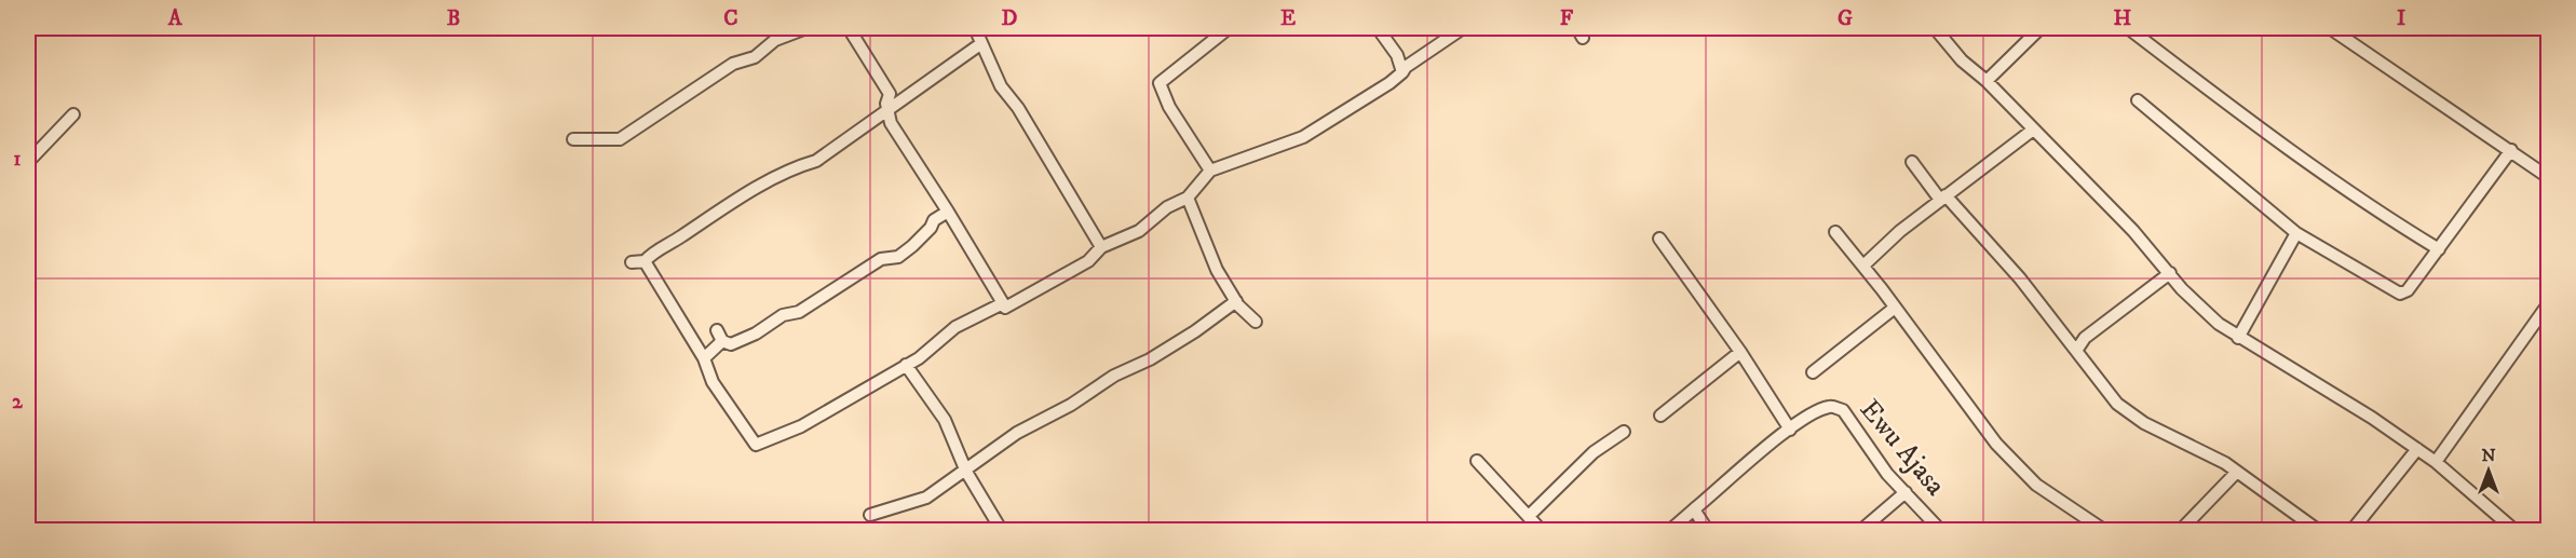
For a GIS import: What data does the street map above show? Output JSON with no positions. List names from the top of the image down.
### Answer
{
  "streets": {
    "street": ["Ewu Ajasa"]
  },
  "north": "top",
  "grid": {
    "columns": [
      "A",
      "B",
      "C",
      "D",
      "E",
      "F",
      "G",
      "H",
      "I"
    ],
    "rows": ["1", "2"]
  }
}
